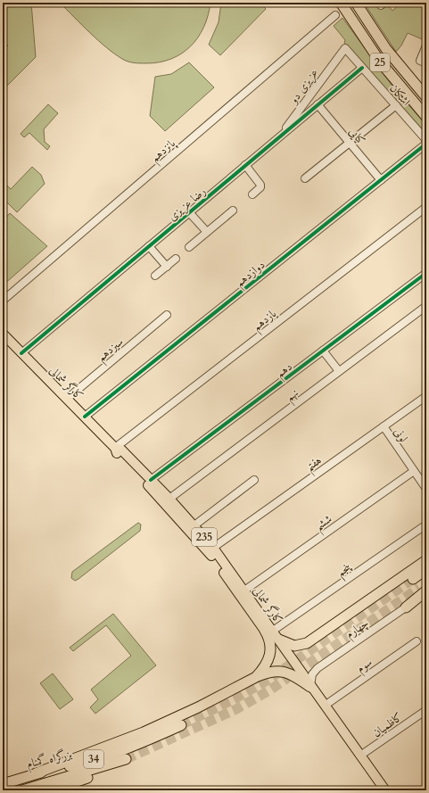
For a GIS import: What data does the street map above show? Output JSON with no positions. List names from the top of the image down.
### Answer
{
  "streets": {
    "highway": ["25", "بزرگراه گمنام", "34"],
    "main road": ["کارگر شمالی", "235"],
    "street": [
      "عزیزی دو",
      "اشکان",
      "کیایی",
      "پانزدهم",
      "رضا عزیزی",
      "دوازدهم",
      "یازدهم",
      "سیزدهم",
      "دهم",
      "نهم",
      "لونی",
      "هفتم",
      "ششم",
      "پنجم",
      "چهارم",
      "سوم",
      "کاظمیان"
    ]
  },
  "crossings": [
    ["عزیزی دو", "اشکان"],
    ["عزیزی دو", "رضا عزیزی"],
    ["اشکان", "رضا عزیزی"],
    ["کیایی", "رضا عزیزی"],
    ["کیایی", "دوازدهم"],
    ["رضا عزیزی", "کارگر شمالی"],
    ["دوازدهم", "کارگر شمالی"],
    ["یازدهم", "کارگر شمالی"],
    ["سیزدهم", "کارگر شمالی"],
    ["دهم", "کارگر شمالی"],
    ["کارگر شمالی", "نهم"],
    ["کارگر شمالی", "هفتم"],
    ["کارگر شمالی", "ششم"],
    ["کارگر شمالی", "پنجم"],
    ["کارگر شمالی", "چهارم"],
    ["کارگر شمالی", "سوم"],
    ["کارگر شمالی", "کاظمیان"],
    ["لونی", "هفتم"],
    ["لونی", "ششم"]
  ]
}
